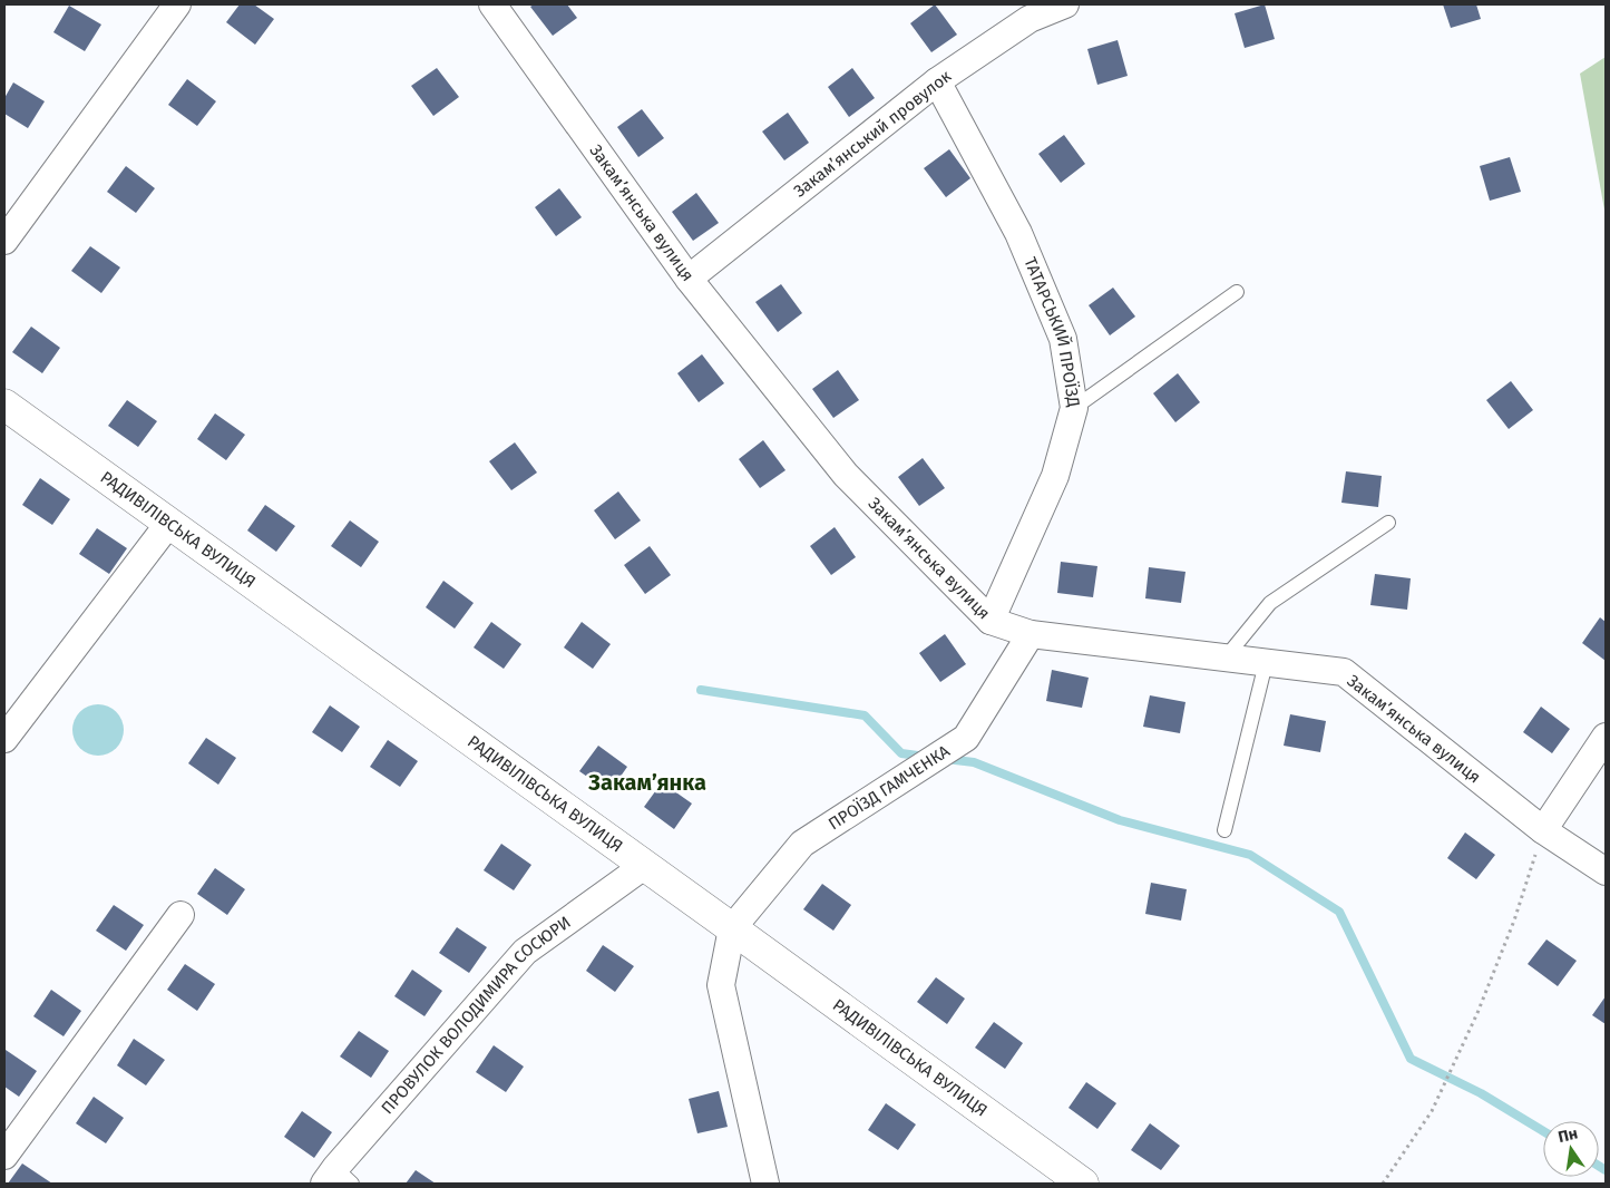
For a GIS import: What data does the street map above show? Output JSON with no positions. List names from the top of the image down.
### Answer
{
  "streets": {
    "street": [
      "Закамʼянський провулок",
      "Закамʼянська вулиця",
      "ТАТАРСЬКИЙ ПРОЇЗД",
      "РАДИВІЛІВСЬКА ВУЛИЦЯ",
      "ПРОЇЗД ГАМЧЕНКА",
      "ПРОВУЛОК ВОЛОДИМИРА СОСЮРИ"
    ]
  },
  "crossings": [
    ["Закамʼянський провулок", "Закамʼянська вулиця"],
    ["Закамʼянський провулок", "ТАТАРСЬКИЙ ПРОЇЗД"],
    ["Закамʼянська вулиця", "ТАТАРСЬКИЙ ПРОЇЗД"],
    ["Закамʼянська вулиця", "ПРОЇЗД ГАМЧЕНКА"],
    ["РАДИВІЛІВСЬКА ВУЛИЦЯ", "ПРОЇЗД ГАМЧЕНКА"],
    ["РАДИВІЛІВСЬКА ВУЛИЦЯ", "ПРОВУЛОК ВОЛОДИМИРА СОСЮРИ"]
  ],
  "districts": ["Закам’янка"],
  "north": "top"
}
